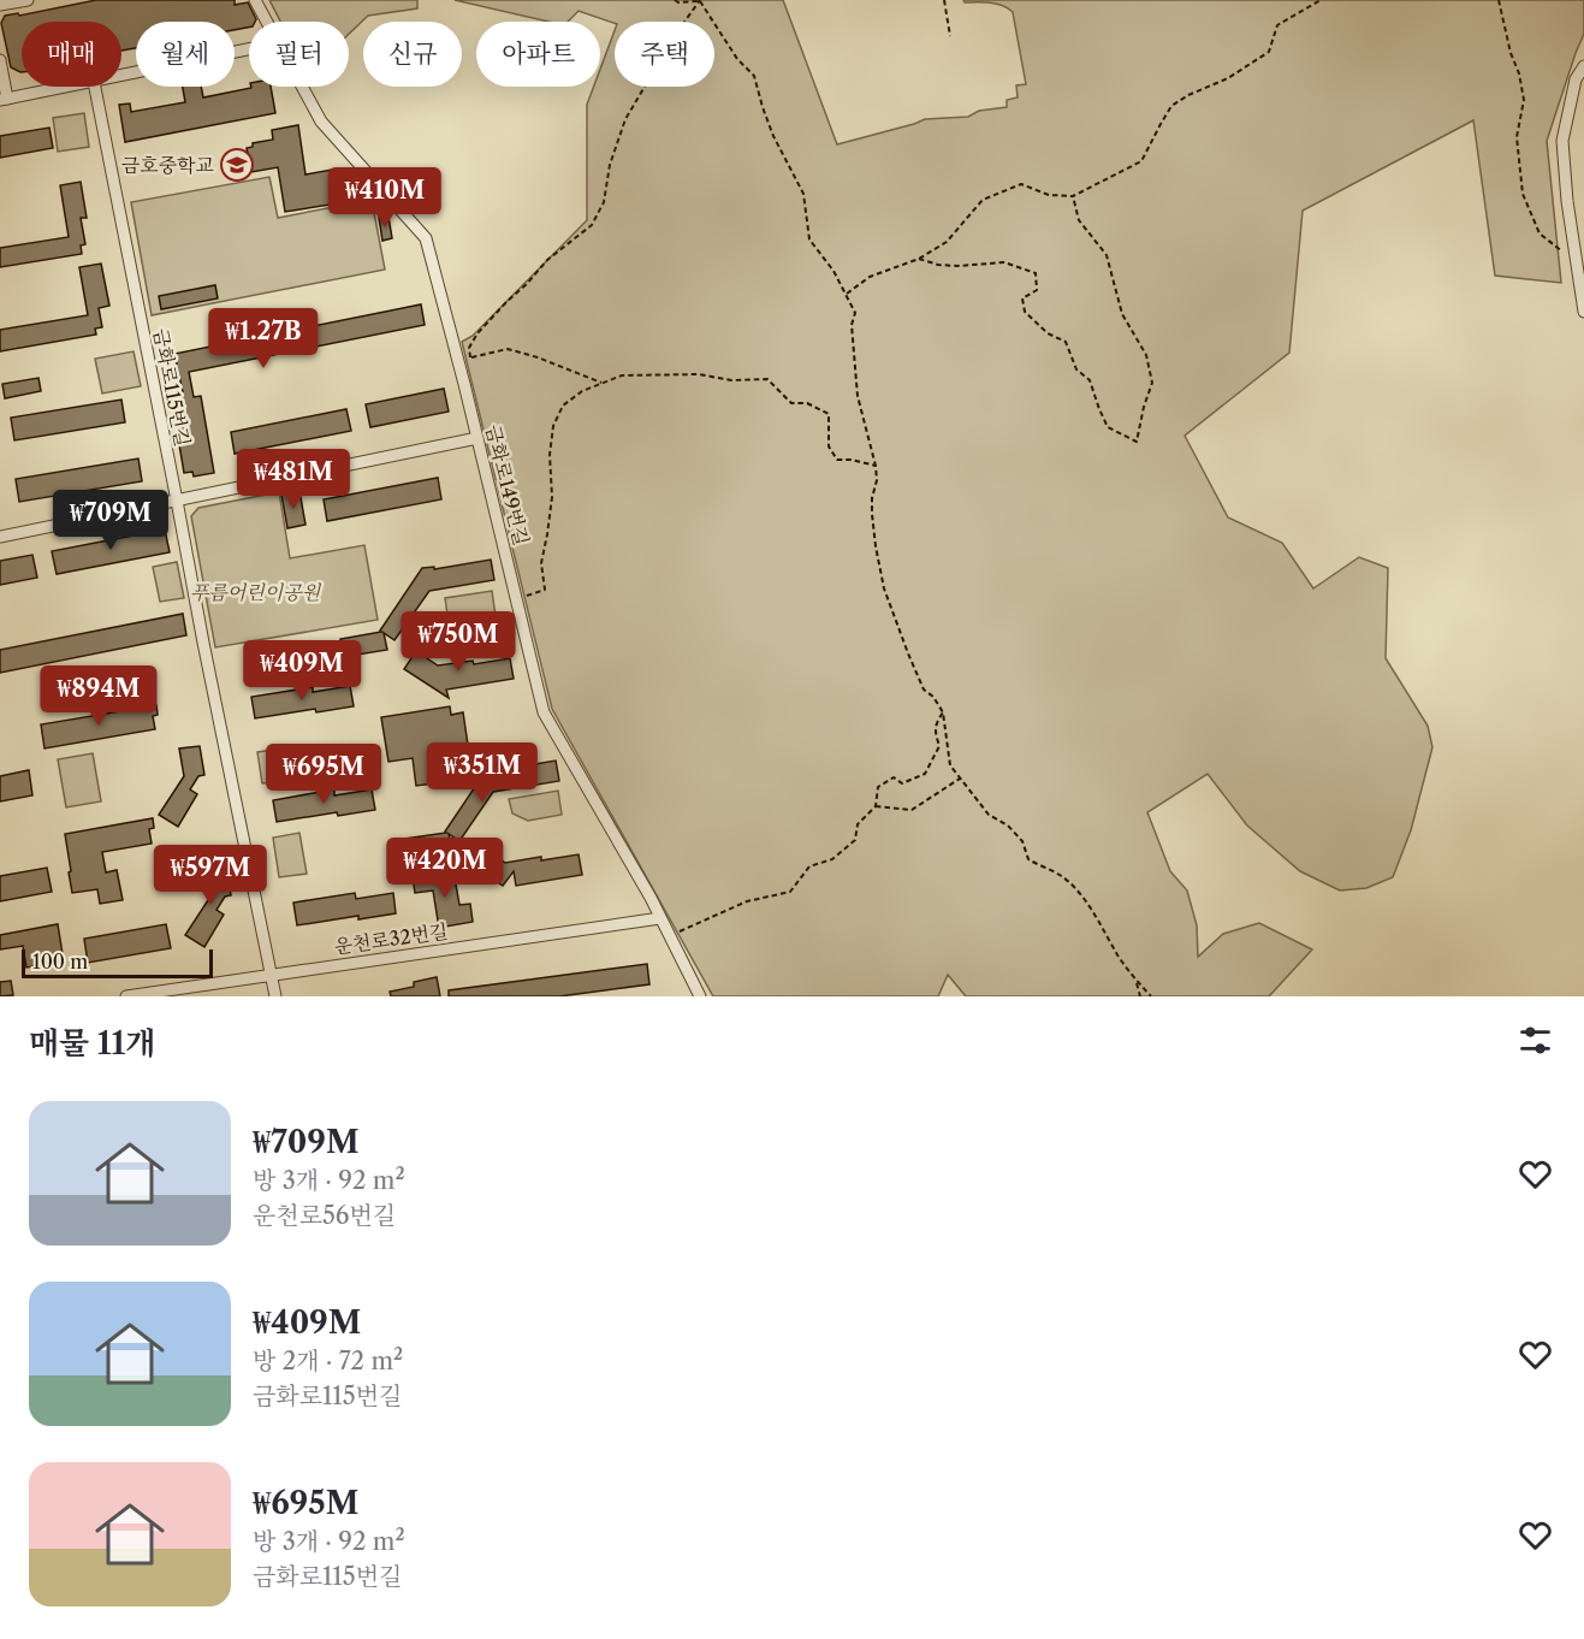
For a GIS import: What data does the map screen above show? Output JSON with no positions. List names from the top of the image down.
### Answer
{
  "streets": {
    "street": ["금화로115번길", "금화로149번길", "운천로32번길"]
  },
  "crossings": [
    ["금화로115번길", "운천로32번길"],
    ["금화로149번길", "운천로32번길"]
  ],
  "parks": ["푸름어린이공원"],
  "places": {
    "school or university": ["금호중학교"]
  },
  "scale_bar": "100 m",
  "page": {
    "chip": [
      "매매",
      "월세",
      "필터",
      "신규",
      "아파트",
      "주택"
    ],
    "price": [
      "₩410M",
      "₩1.27B",
      "₩481M",
      "₩709M",
      "₩750M",
      "₩409M",
      "₩894M",
      "₩351M",
      "₩695M",
      "₩420M",
      "₩597M"
    ],
    "scale": "100 m",
    "heading": "매물 11개",
    "list": [
      {
        "name": "₩709M",
        "note": "방 3개 · 92 m² · 운천로56번길"
      },
      {
        "name": "₩409M",
        "note": "방 2개 · 72 m² · 금화로115번길"
      },
      {
        "name": "₩695M",
        "note": "방 3개 · 92 m² · 금화로115번길"
      }
    ]
  }
}
